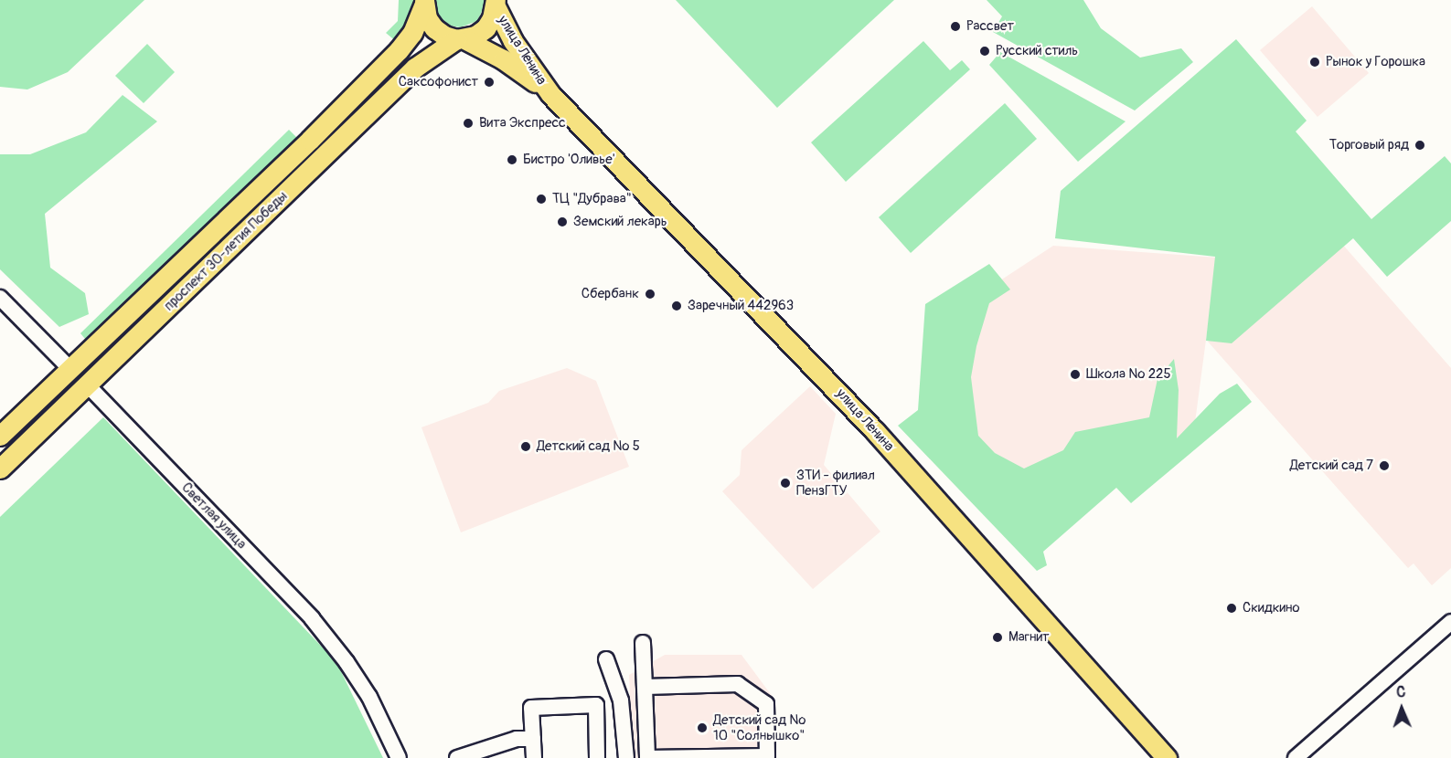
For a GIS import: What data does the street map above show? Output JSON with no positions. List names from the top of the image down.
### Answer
{
  "streets": {
    "main road": ["улица Ленина", "проспект 30-летия Победы", "Светлая улица"]
  },
  "crossings": [
    ["улица Ленина", "проспект 30-летия Победы"],
    ["проспект 30-летия Победы", "Светлая улица"]
  ],
  "places": [
    "Рассвет",
    "Русский стиль",
    "Рынок у Горошка",
    "Саксофонист",
    "Вита Экспресс",
    "Торговый ряд",
    "Бистро 'Оливье'",
    "ТЦ \"Дубрава\"",
    "Земский лекарь",
    "Сбербанк",
    "Заречный 442963",
    "Школа № 225",
    "Детский сад № 5",
    "Детский сад 7",
    "ЗТИ - филиал ПензГТУ",
    "Скидкино",
    "Магнит",
    "Детский сад № 10 \"Солнышко\""
  ],
  "north": "top"
}
